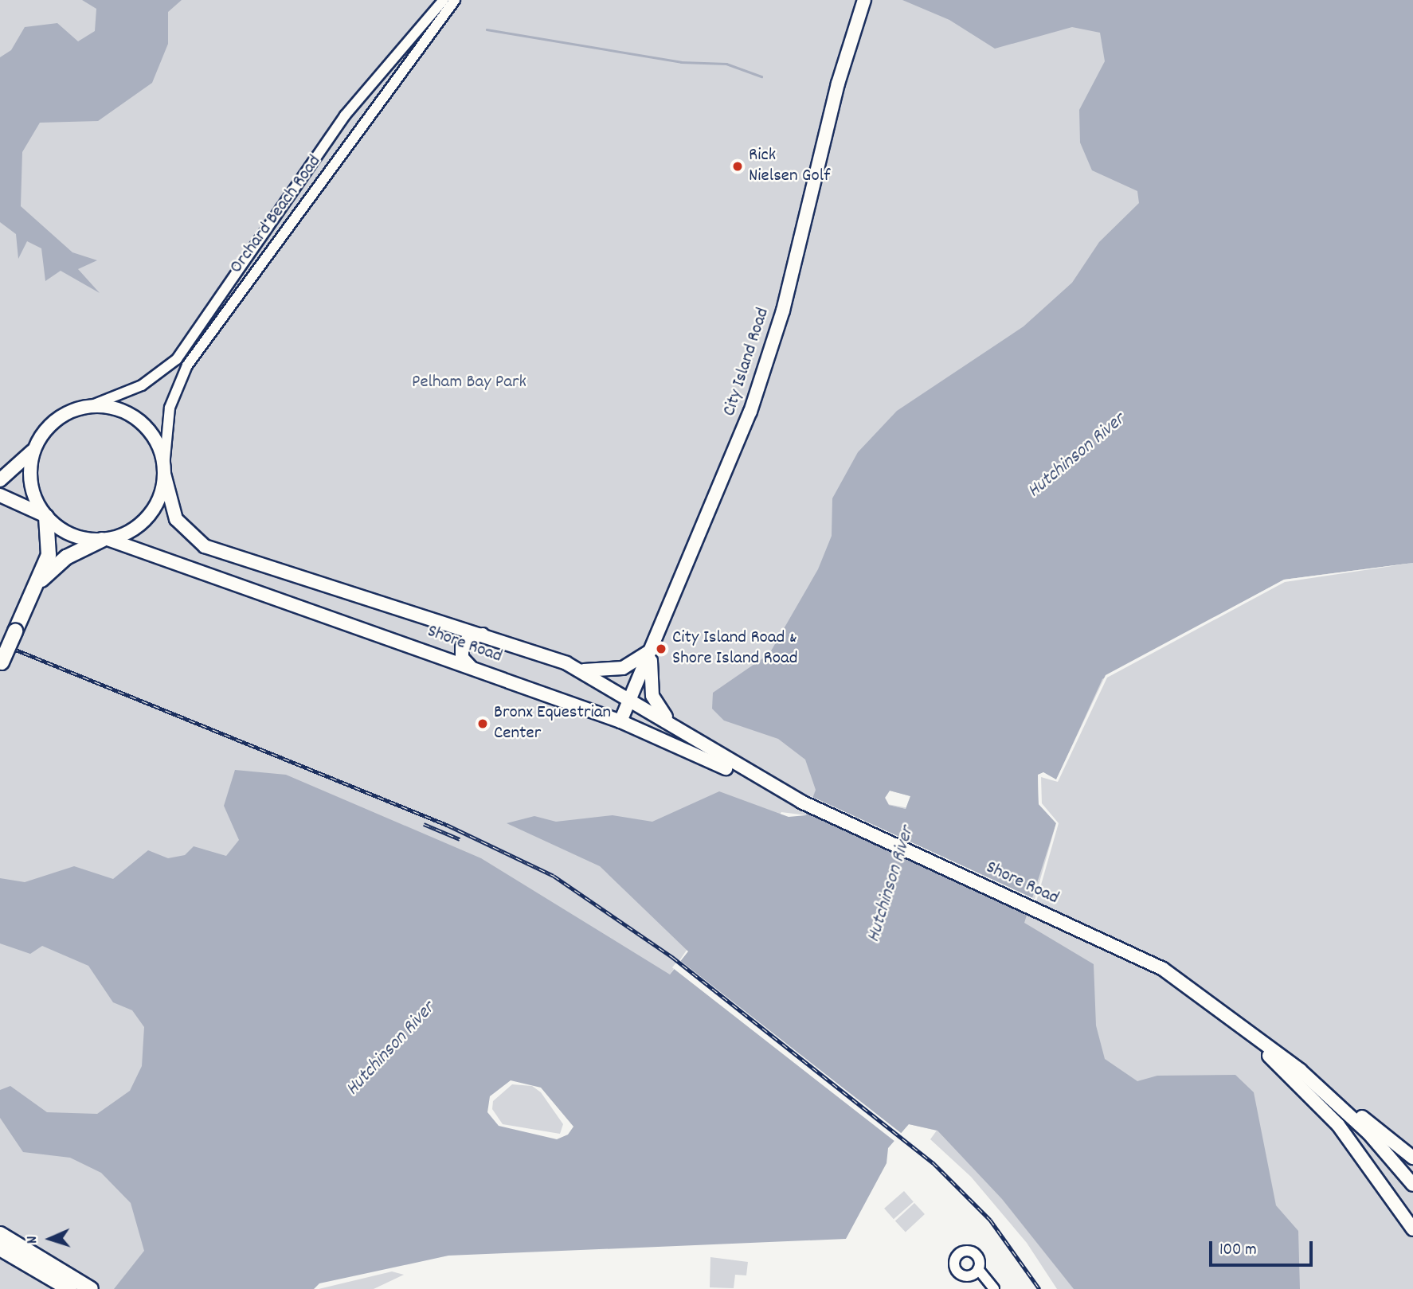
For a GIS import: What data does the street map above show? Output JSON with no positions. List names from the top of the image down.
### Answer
{
  "streets": {
    "main road": ["City Island Road", "Shore Road"],
    "street": ["Orchard Beach Road"]
  },
  "crossings": [
    ["Orchard Beach Road", "Shore Road"],
    ["City Island Road", "Shore Road"]
  ],
  "water": ["Hutchinson River"],
  "parks": ["Pelham Bay Park"],
  "places": ["Rick Nielsen Golf", "City Island Road & Shore Island Road", "Bronx Equestrian Center"],
  "scale_bar": "100 m",
  "north": "left"
}
